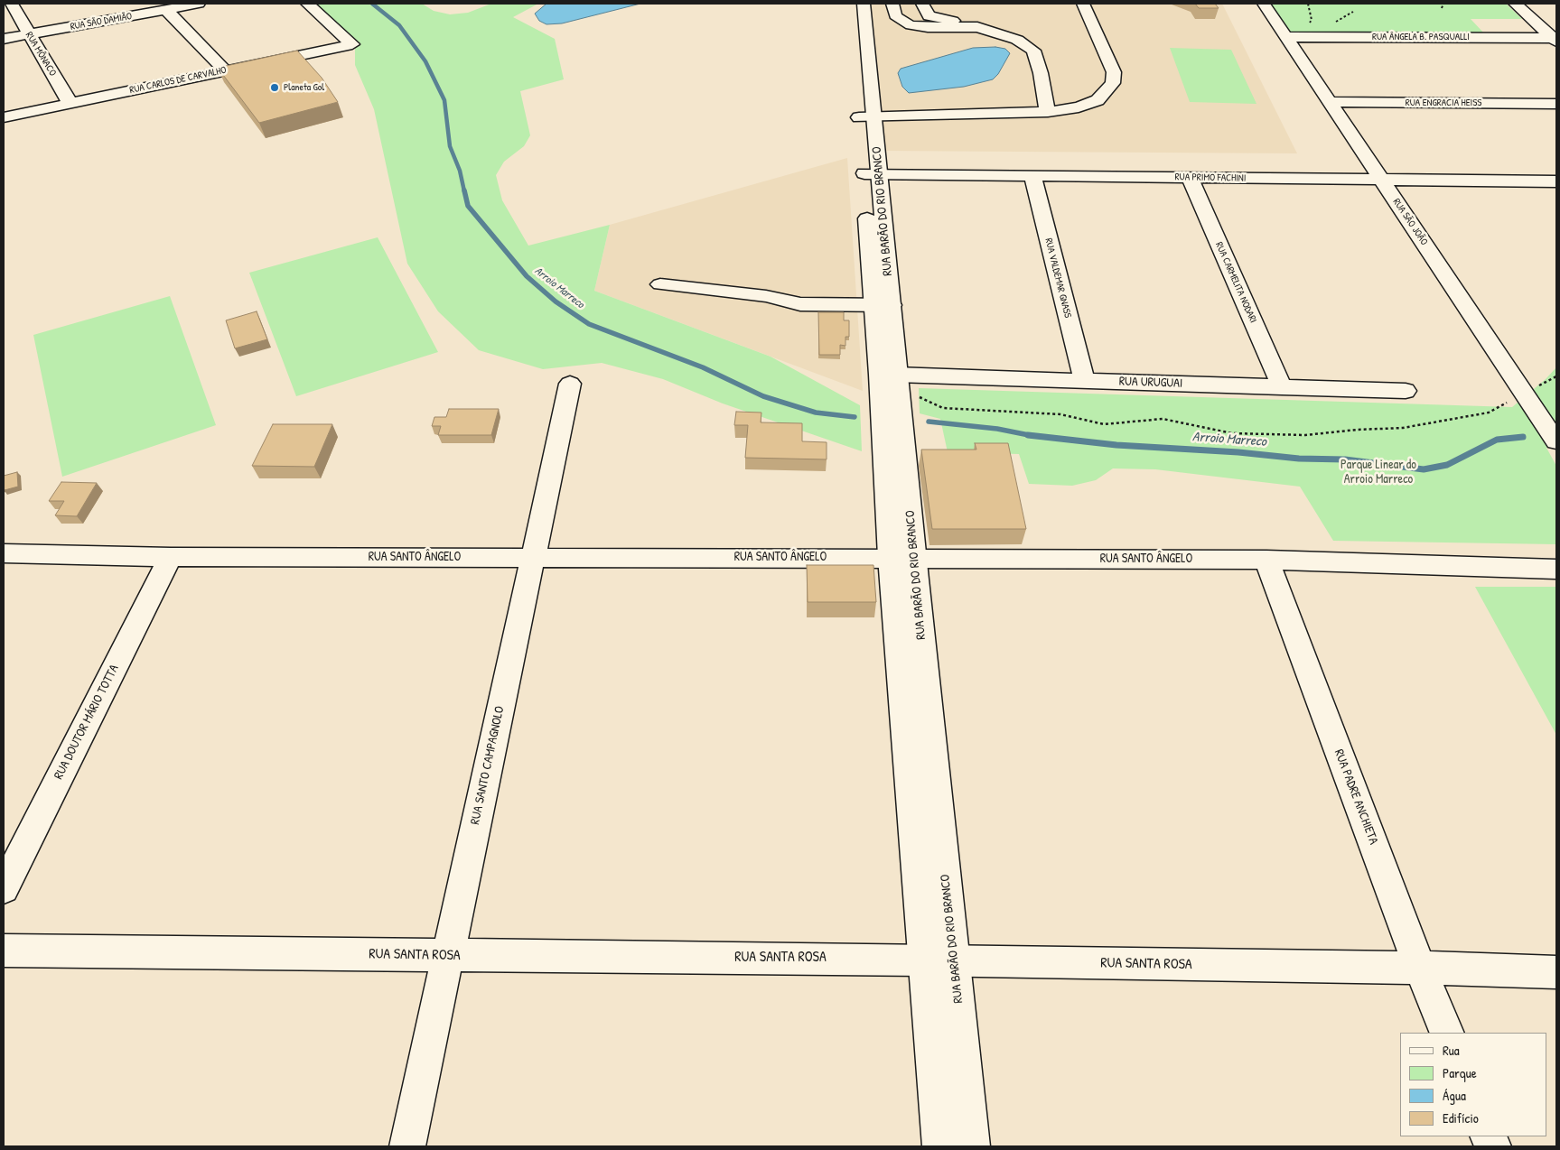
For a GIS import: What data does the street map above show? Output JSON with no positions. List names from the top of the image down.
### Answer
{
  "streets": {
    "street": [
      "RUA SÃO DAMIÃO",
      "RUA ÂNGELA B. PASQUALLI",
      "RUA MÔNACO",
      "RUA CARLOS DE CARVALHO",
      "RUA ENGRACIA HEISS",
      "RUA PRIMO FACHINI",
      "RUA BARÃO DO RIO BRANCO",
      "RUA SÃO JOÃO",
      "RUA VALDEMAR GNASS",
      "RUA CARMELITA NODARI",
      "RUA URUGUAI",
      "RUA SANTO ÂNGELO",
      "RUA DOUTOR MÁRIO TOTTA",
      "RUA SANTO CAMPAGNOLO",
      "RUA PADRE ANCHIETA",
      "RUA SANTA ROSA"
    ]
  },
  "crossings": [
    ["RUA SÃO DAMIÃO", "RUA MÔNACO"],
    ["RUA ÂNGELA B. PASQUALLI", "RUA SÃO JOÃO"],
    ["RUA MÔNACO", "RUA CARLOS DE CARVALHO"],
    ["RUA ENGRACIA HEISS", "RUA SÃO JOÃO"],
    ["RUA PRIMO FACHINI", "RUA BARÃO DO RIO BRANCO"],
    ["RUA PRIMO FACHINI", "RUA SÃO JOÃO"],
    ["RUA PRIMO FACHINI", "RUA VALDEMAR GNASS"],
    ["RUA PRIMO FACHINI", "RUA CARMELITA NODARI"],
    ["RUA BARÃO DO RIO BRANCO", "RUA URUGUAI"],
    ["RUA BARÃO DO RIO BRANCO", "RUA SANTO ÂNGELO"],
    ["RUA BARÃO DO RIO BRANCO", "RUA SANTA ROSA"],
    ["RUA VALDEMAR GNASS", "RUA URUGUAI"],
    ["RUA CARMELITA NODARI", "RUA URUGUAI"],
    ["RUA SANTO ÂNGELO", "RUA DOUTOR MÁRIO TOTTA"],
    ["RUA SANTO ÂNGELO", "RUA SANTO CAMPAGNOLO"],
    ["RUA SANTO ÂNGELO", "RUA PADRE ANCHIETA"],
    ["RUA SANTO CAMPAGNOLO", "RUA SANTA ROSA"],
    ["RUA PADRE ANCHIETA", "RUA SANTA ROSA"]
  ],
  "water": ["Arroio Marreco"],
  "parks": ["Parque Linear do Arroio Marreco"],
  "places": ["Planeta Gol"],
  "legend": [
    "Rua",
    "Parque",
    "Água",
    "Edifício"
  ]
}
